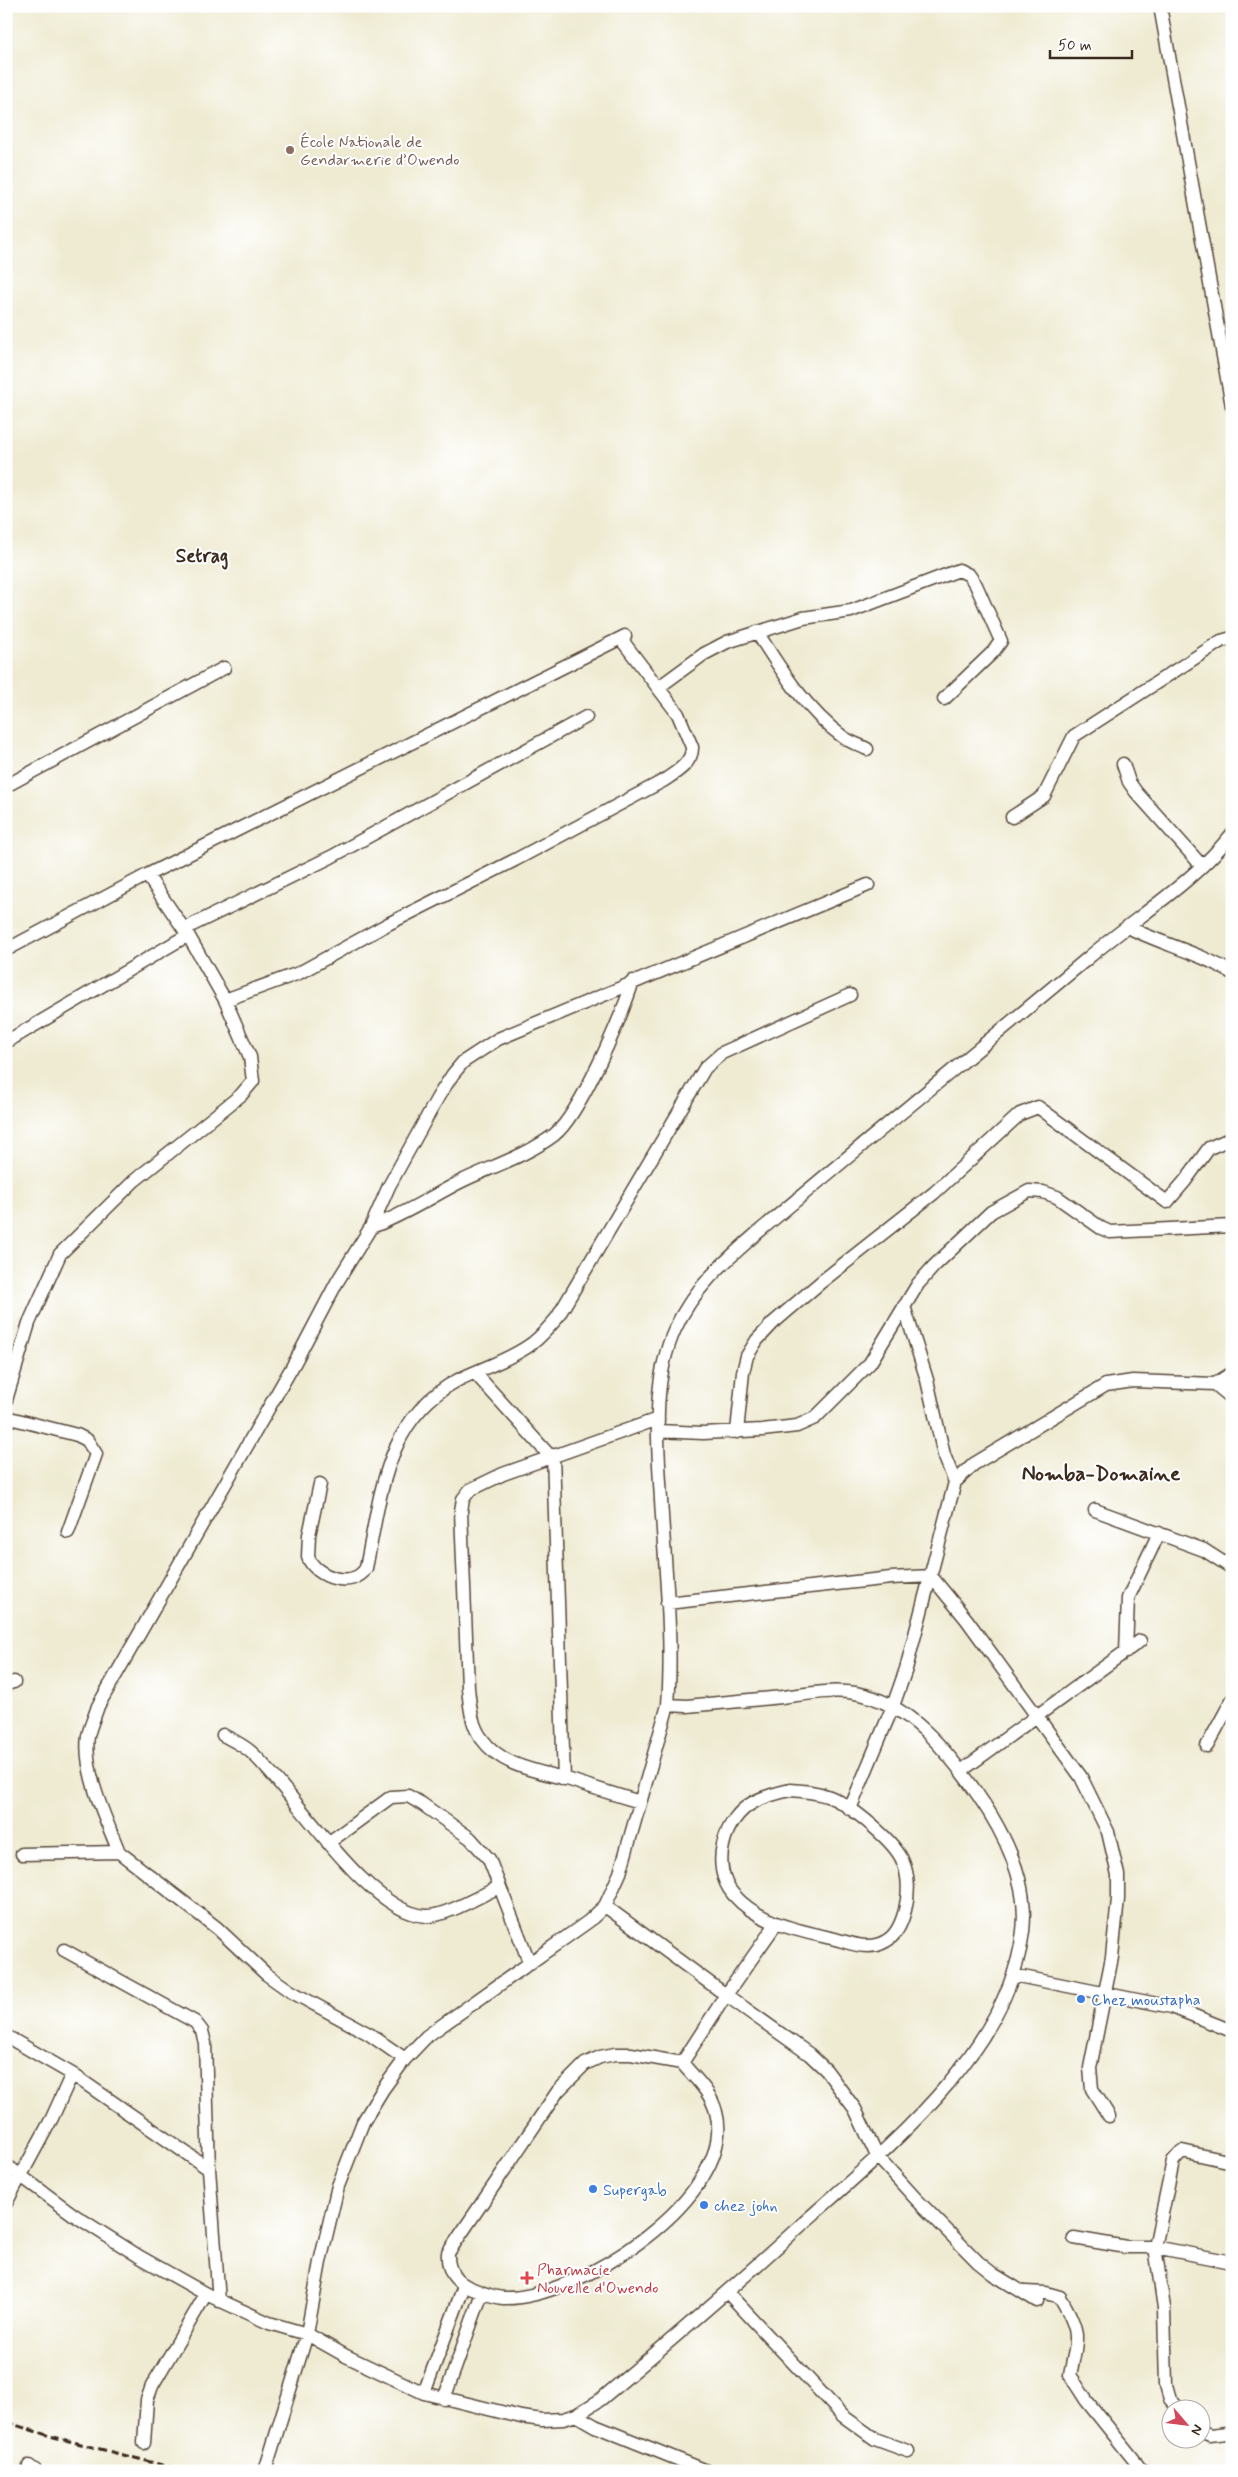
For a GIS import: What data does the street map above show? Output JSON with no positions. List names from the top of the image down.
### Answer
{
  "districts": ["Setrag", "Nomba-Domaine"],
  "places": {
    "other": [
      "École Nationale de Gendarmerie d’Owendo",
      "Chez moustapha",
      "Supergab",
      "chez john"
    ],
    "health": ["Pharmacie Nouvelle d'Owendo"]
  },
  "scale_bar": "50 m",
  "north": "bottom right"
}
